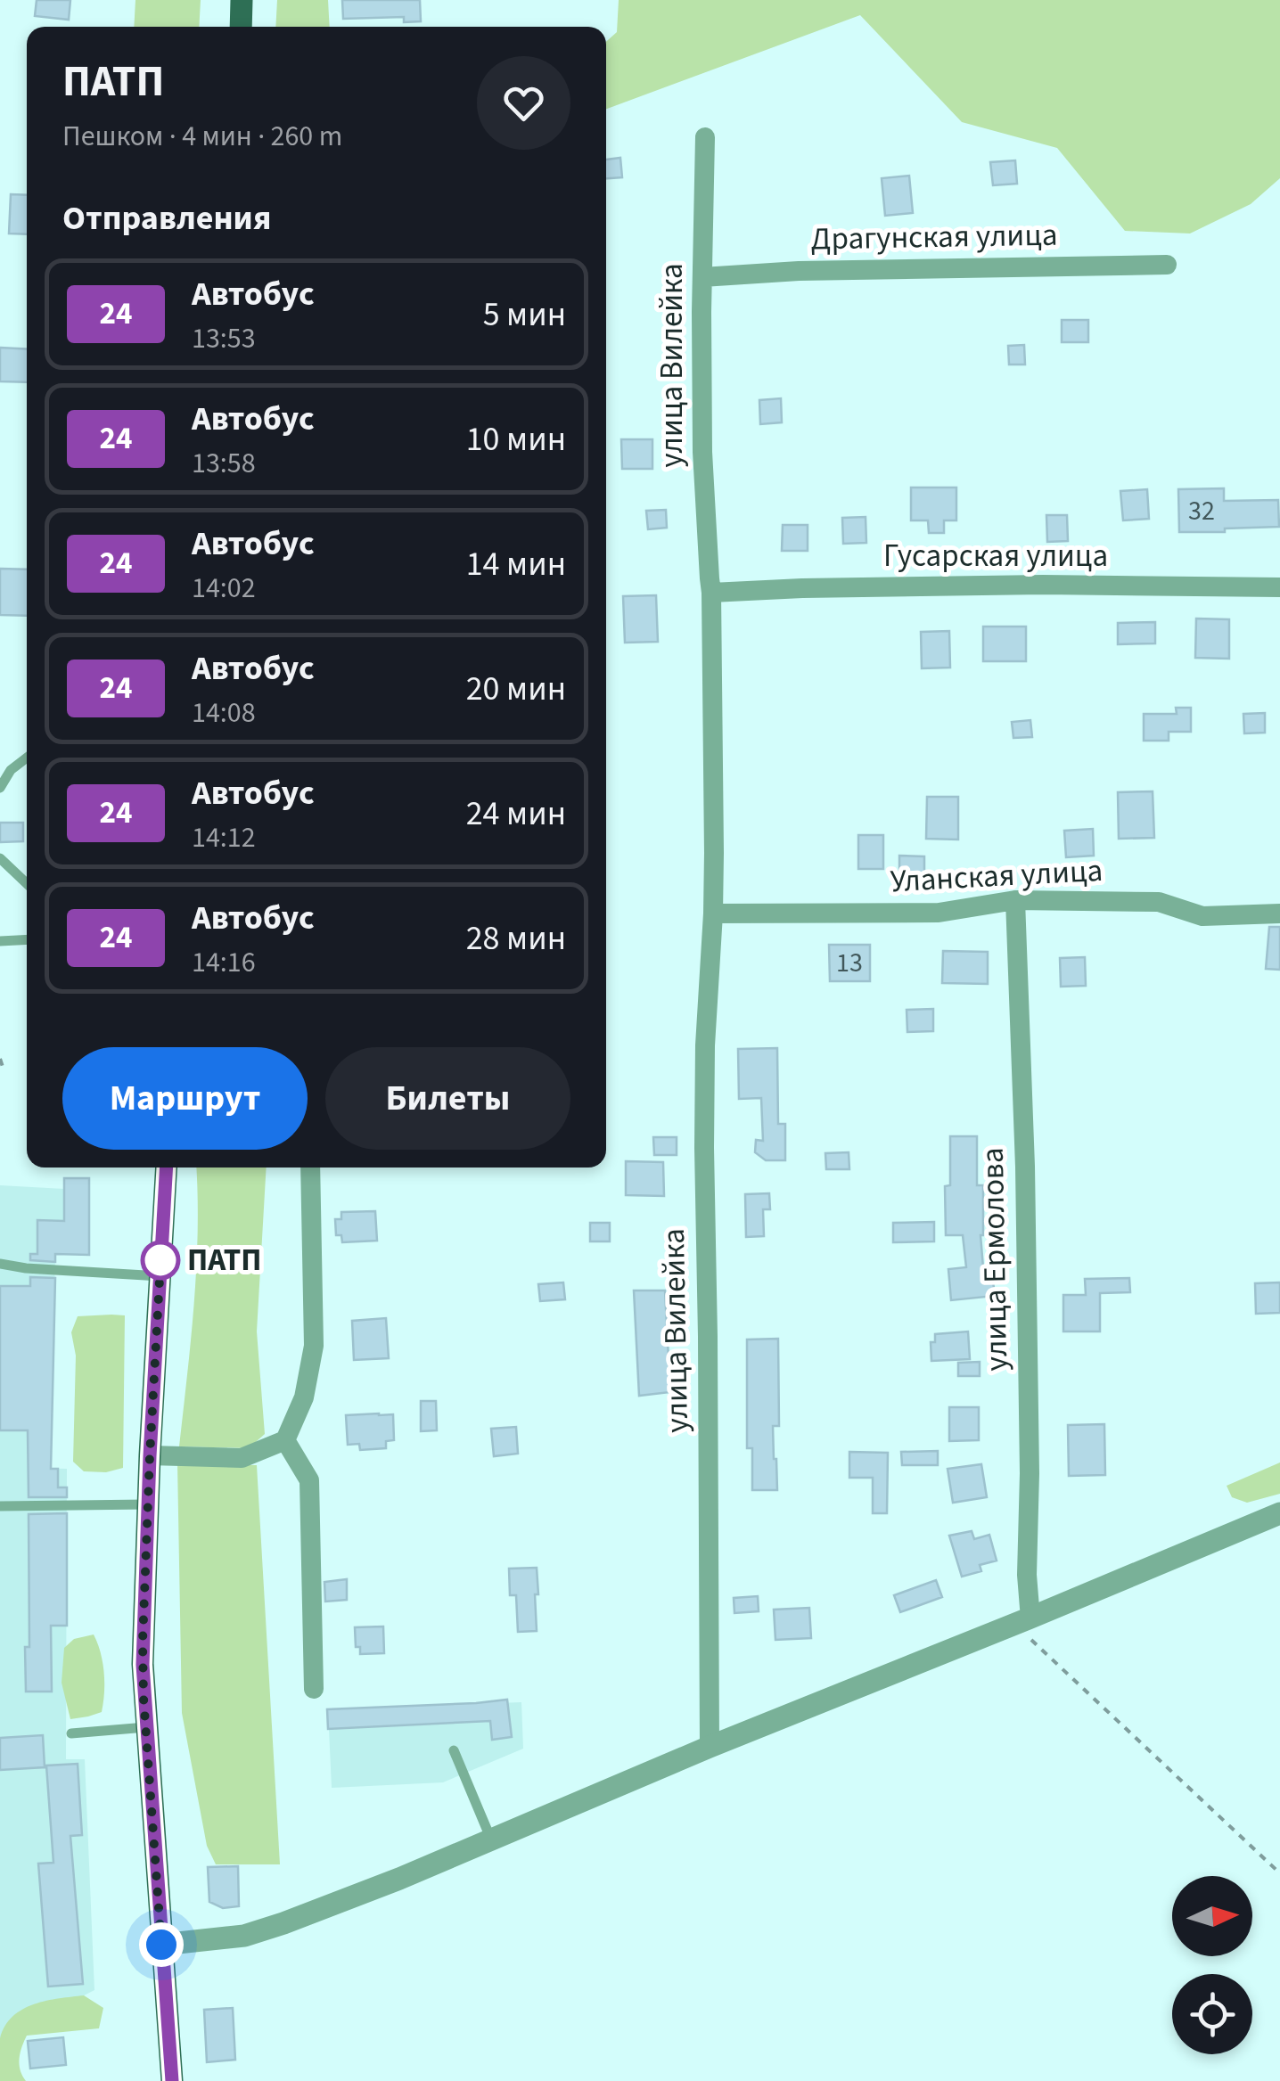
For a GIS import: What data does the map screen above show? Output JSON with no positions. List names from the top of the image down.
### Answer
{
  "streets": {
    "street": [
      "Драгунская улица",
      "улица Вилейка",
      "Гусарская улица",
      "Уланская улица",
      "улица Ермолова"
    ]
  },
  "crossings": [
    ["Драгунская улица", "улица Вилейка"],
    ["улица Вилейка", "Гусарская улица"],
    ["улица Вилейка", "Уланская улица"],
    ["Уланская улица", "улица Ермолова"]
  ],
  "places": ["ПАТП"],
  "lines": ["bus line 24"],
  "house_numbers": ["32", "13"],
  "north": "right",
  "page": {
    "heading": [
      ["ПАТП", "Пешком · 4 мин · 260 m"],
      "Отправления"
    ],
    "list": [
      {
        "mark": "24",
        "name": "Автобус",
        "note": "13:53",
        "value": "5 мин"
      },
      {
        "mark": "24",
        "name": "Автобус",
        "note": "13:58",
        "value": "10 мин"
      },
      {
        "mark": "24",
        "name": "Автобус",
        "note": "14:02",
        "value": "14 мин"
      },
      {
        "mark": "24",
        "name": "Автобус",
        "note": "14:08",
        "value": "20 мин"
      },
      {
        "mark": "24",
        "name": "Автобус",
        "note": "14:12",
        "value": "24 мин"
      },
      {
        "mark": "24",
        "name": "Автобус",
        "note": "14:16",
        "value": "28 мин"
      }
    ],
    "buttons": ["Маршрут", "Билеты"]
  }
}
